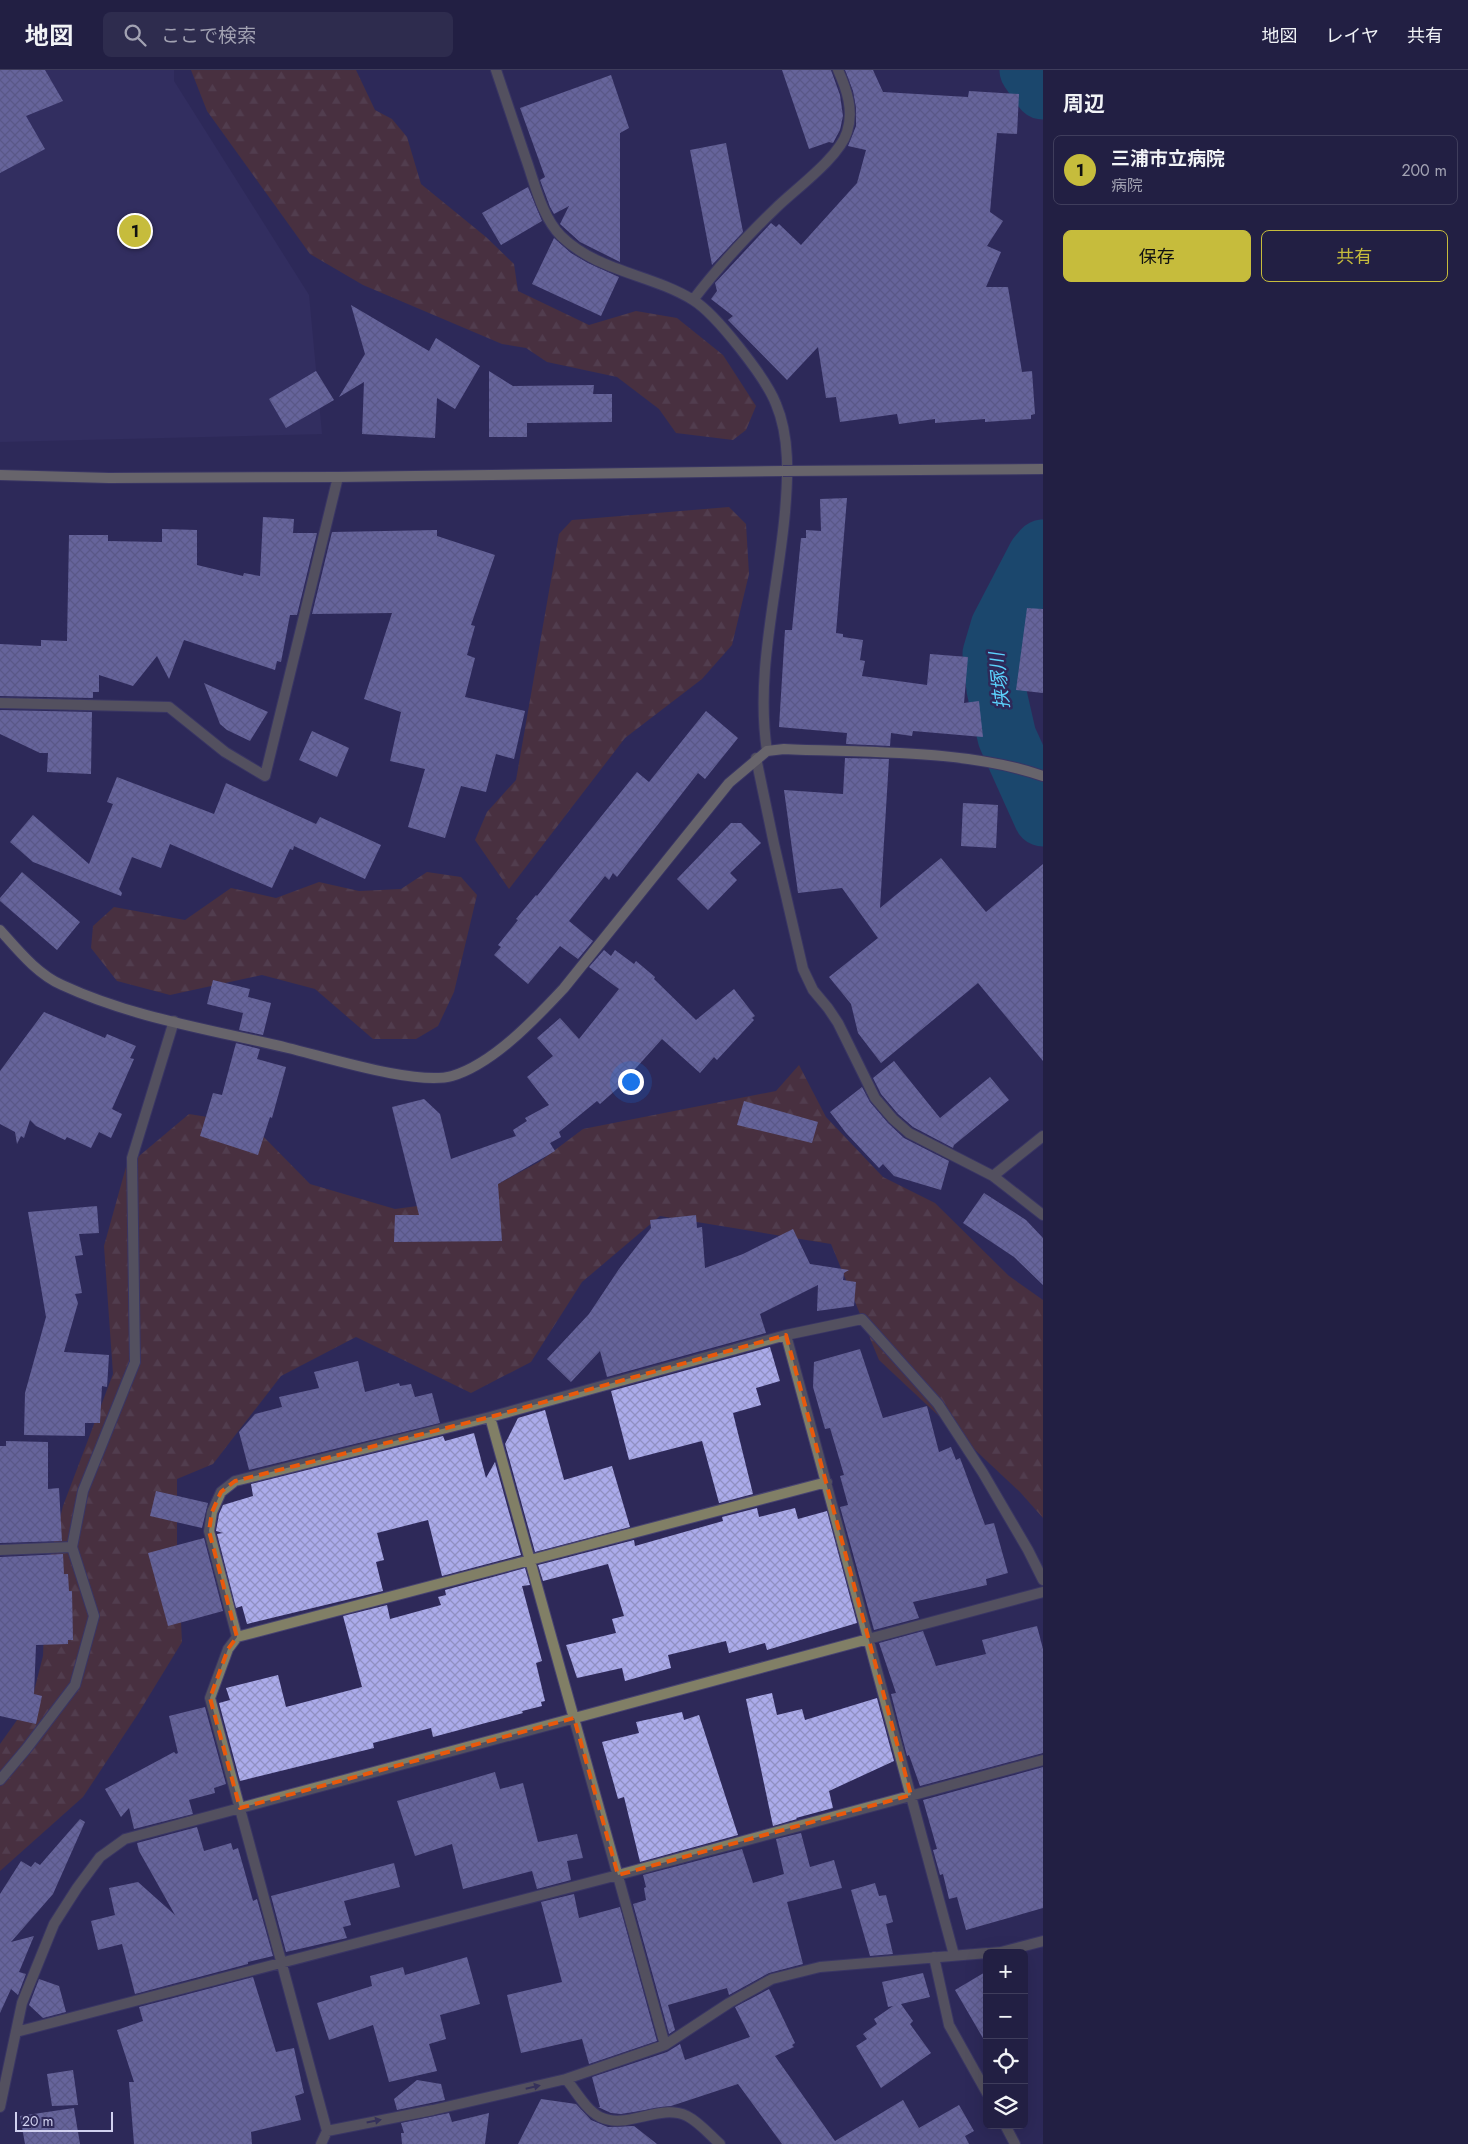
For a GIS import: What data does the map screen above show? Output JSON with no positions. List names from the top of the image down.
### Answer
{
  "water": ["挟塚川"],
  "scale_bar": "20 m",
  "page": {
    "header": "地図",
    "search": "ここで検索",
    "nav": ["地図", "レイヤ", "共有"],
    "heading": "周辺",
    "list": [
      {
        "mark": "1",
        "name": "三浦市立病院",
        "note": "病院",
        "value": "200 m"
      }
    ],
    "pins": "1",
    "buttons": ["保存", "共有"],
    "map_buttons": ["+", "−"],
    "scale": "20 m"
  }
}
